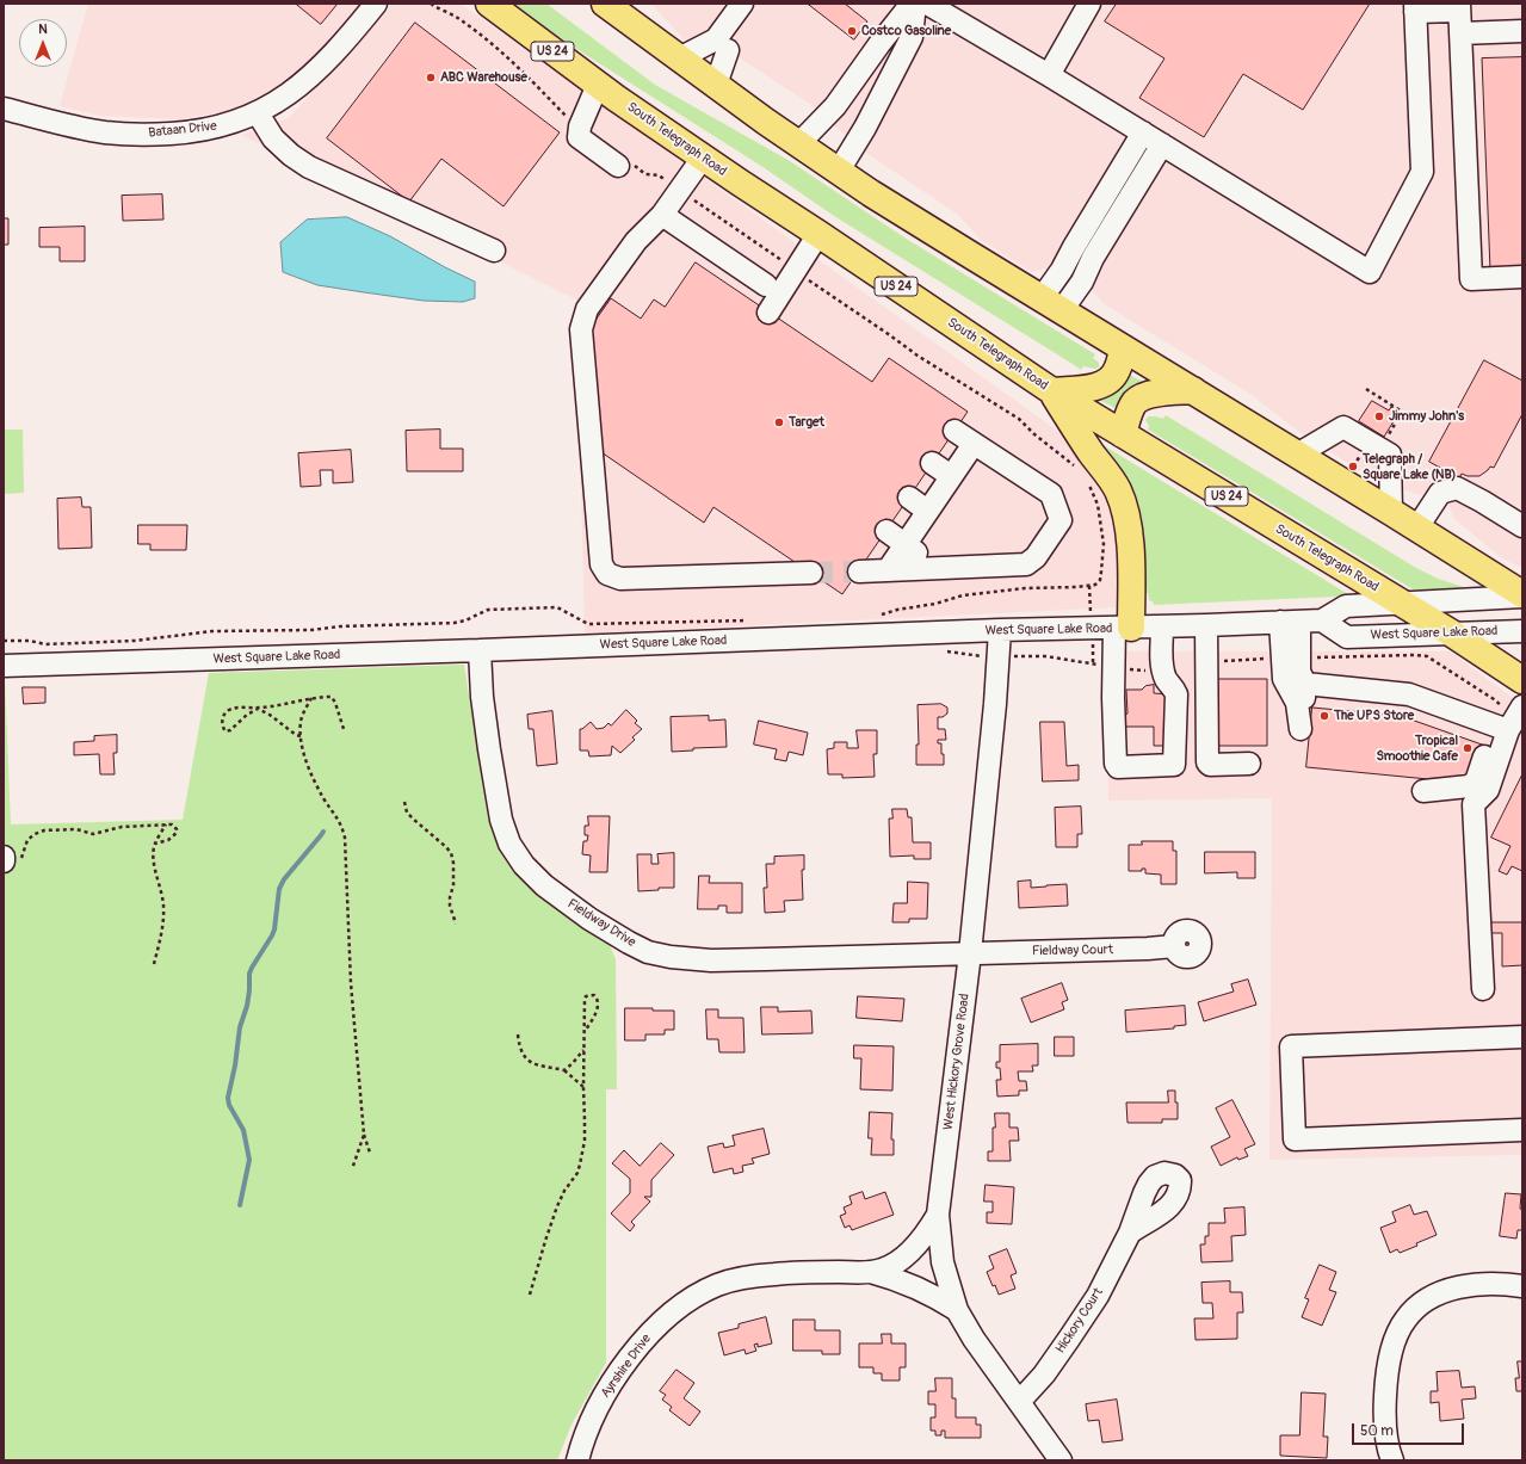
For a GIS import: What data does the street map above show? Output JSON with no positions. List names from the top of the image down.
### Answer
{
  "streets": {
    "highway": ["US 24", "South Telegraph Road"],
    "street": [
      "Bataan Drive",
      "West Square Lake Road",
      "Fieldway Drive",
      "Fieldway Court",
      "West Hickory Grove Road",
      "Hickory Court",
      "Ayrshire Drive"
    ]
  },
  "crossings": [
    ["South Telegraph Road", "West Square Lake Road"],
    ["West Square Lake Road", "Fieldway Drive"],
    ["West Square Lake Road", "West Hickory Grove Road"],
    ["Fieldway Drive", "Fieldway Court"],
    ["Fieldway Drive", "West Hickory Grove Road"],
    ["Fieldway Court", "West Hickory Grove Road"],
    ["West Hickory Grove Road", "Hickory Court"],
    ["West Hickory Grove Road", "Ayrshire Drive"]
  ],
  "places": [
    "Costco Gasoline",
    "ABC Warehouse",
    "Jimmy John's",
    "Target",
    "Telegraph / Square Lake (NB)",
    "The UPS Store",
    "Tropical Smoothie Cafe"
  ],
  "scale_bar": "50 m",
  "north": "top"
}
